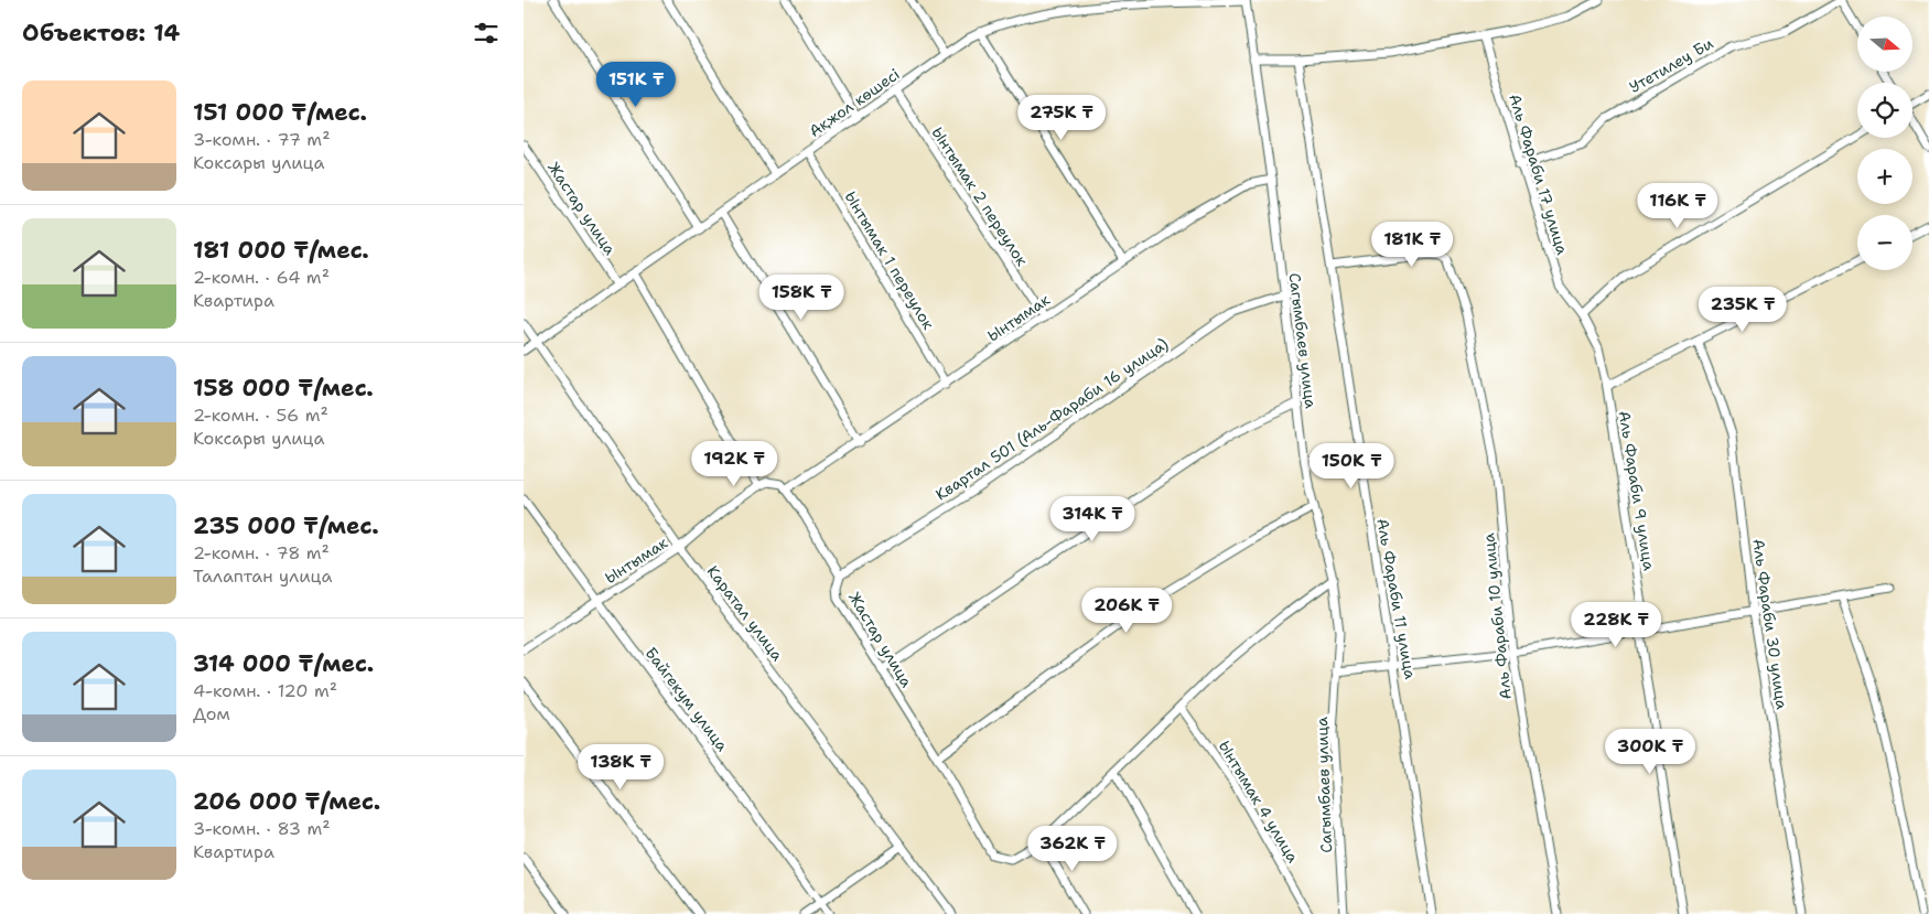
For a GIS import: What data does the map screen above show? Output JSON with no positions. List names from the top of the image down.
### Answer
{
  "streets": {
    "street": [
      "Утетилеу Би",
      "Ақжол көшесі",
      "Аль Фараби 17 улица",
      "Ынтымак 2 переулок",
      "Жастар улица",
      "Ынтымак 1 переулок",
      "Ынтымак",
      "Сагымбаев улица",
      "Квартал 501 (Аль-Фараби 16 улица)",
      "Аль Фараби 9 улица",
      "Аль Фараби 11 улица",
      "Каратал улица",
      "Аль Фараби 10 улица",
      "Аль Фараби 30 улица",
      "Байгекум улица",
      "Ынтымак 4 улица"
    ]
  },
  "crossings": [
    ["Утетилеу Би", "Аль Фараби 17 улица"],
    ["Ақжол көшесі", "Ынтымак 2 переулок"],
    ["Ақжол көшесі", "Жастар улица"],
    ["Ақжол көшесі", "Ынтымак 1 переулок"],
    ["Ақжол көшесі", "Сагымбаев улица"],
    ["Ақжол көшесі", "Каратал улица"],
    ["Аль Фараби 17 улица", "Аль Фараби 9 улица"],
    ["Ынтымак 2 переулок", "Ынтымак"],
    ["Жастар улица", "Ынтымак"],
    ["Жастар улица", "Квартал 501 (Аль-Фараби 16 улица)"],
    ["Ынтымак 1 переулок", "Ынтымак"],
    ["Ынтымак", "Сагымбаев улица"],
    ["Ынтымак", "Каратал улица"],
    ["Ынтымак", "Байгекум улица"],
    ["Сагымбаев улица", "Квартал 501 (Аль-Фараби 16 улица)"],
    ["Аль Фараби 11 улица", "Аль Фараби 10 улица"]
  ],
  "north": "right",
  "page": {
    "heading": "Объектов: 14",
    "map_buttons": ["+", "−"],
    "price": [
      "151K ₸",
      "275K ₸",
      "116K ₸",
      "181K ₸",
      "158K ₸",
      "235K ₸",
      "192K ₸",
      "150K ₸",
      "314K ₸",
      "206K ₸",
      "228K ₸",
      "300K ₸",
      "138K ₸",
      "362K ₸"
    ],
    "list": [
      {
        "name": "151 000 ₸/мес.",
        "note": "3-комн. · 77 m² · Коксары улица"
      },
      {
        "name": "181 000 ₸/мес.",
        "note": "2-комн. · 64 m² · Квартира"
      },
      {
        "name": "158 000 ₸/мес.",
        "note": "2-комн. · 56 m² · Коксары улица"
      },
      {
        "name": "235 000 ₸/мес.",
        "note": "2-комн. · 78 m² · Талаптан улица"
      },
      {
        "name": "314 000 ₸/мес.",
        "note": "4-комн. · 120 m² · Дом"
      },
      {
        "name": "206 000 ₸/мес.",
        "note": "3-комн. · 83 m² · Квартира"
      }
    ]
  }
}
